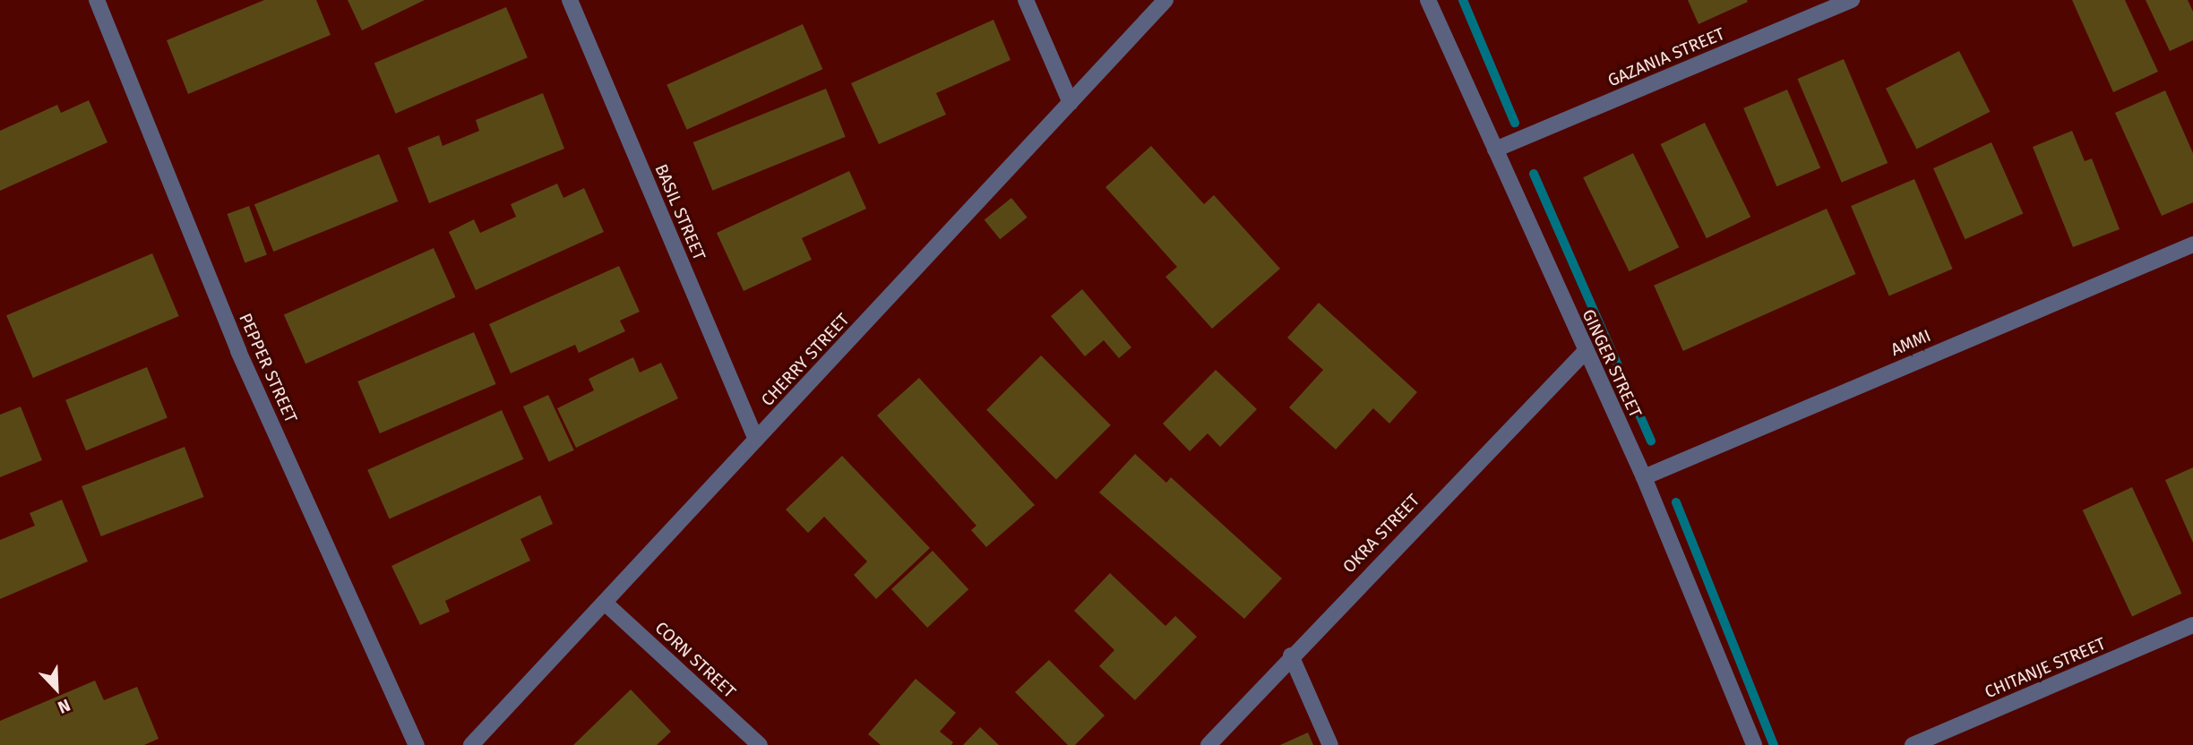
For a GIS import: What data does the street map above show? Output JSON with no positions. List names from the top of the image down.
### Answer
{
  "streets": {
    "street": [
      "GAZANIA STREET",
      "BASIL STREET",
      "AMMI",
      "CHERRY STREET",
      "GINGER STREET",
      "PEPPER STREET",
      "OKRA STREET",
      "CORN STREET",
      "CHITANJE STREET"
    ]
  },
  "crossings": [
    ["GAZANIA STREET", "GINGER STREET"],
    ["BASIL STREET", "CHERRY STREET"],
    ["AMMI", "GINGER STREET"],
    ["CHERRY STREET", "CORN STREET"],
    ["GINGER STREET", "OKRA STREET"]
  ],
  "north": "bottom right"
}
